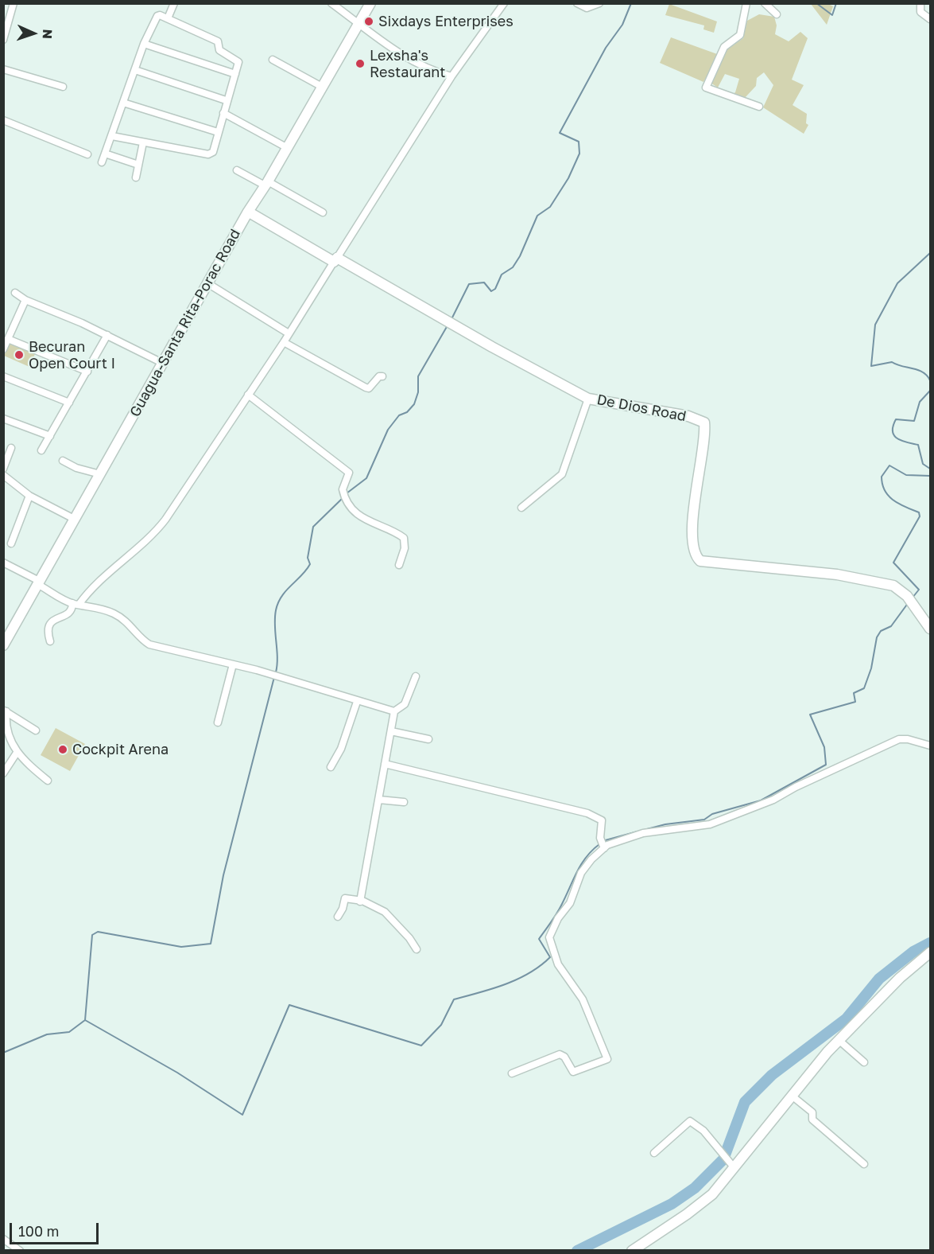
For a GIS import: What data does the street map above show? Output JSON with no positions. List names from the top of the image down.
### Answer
{
  "streets": {
    "street": ["Guagua-Santa Rita-Porac Road", "De Dios Road"]
  },
  "crossings": [
    ["Guagua-Santa Rita-Porac Road", "De Dios Road"]
  ],
  "places": [
    "Sixdays Enterprises",
    "Lexsha's Restaurant",
    "Becuran Open Court I",
    "Cockpit Arena"
  ],
  "scale_bar": "100 m",
  "north": "right"
}
